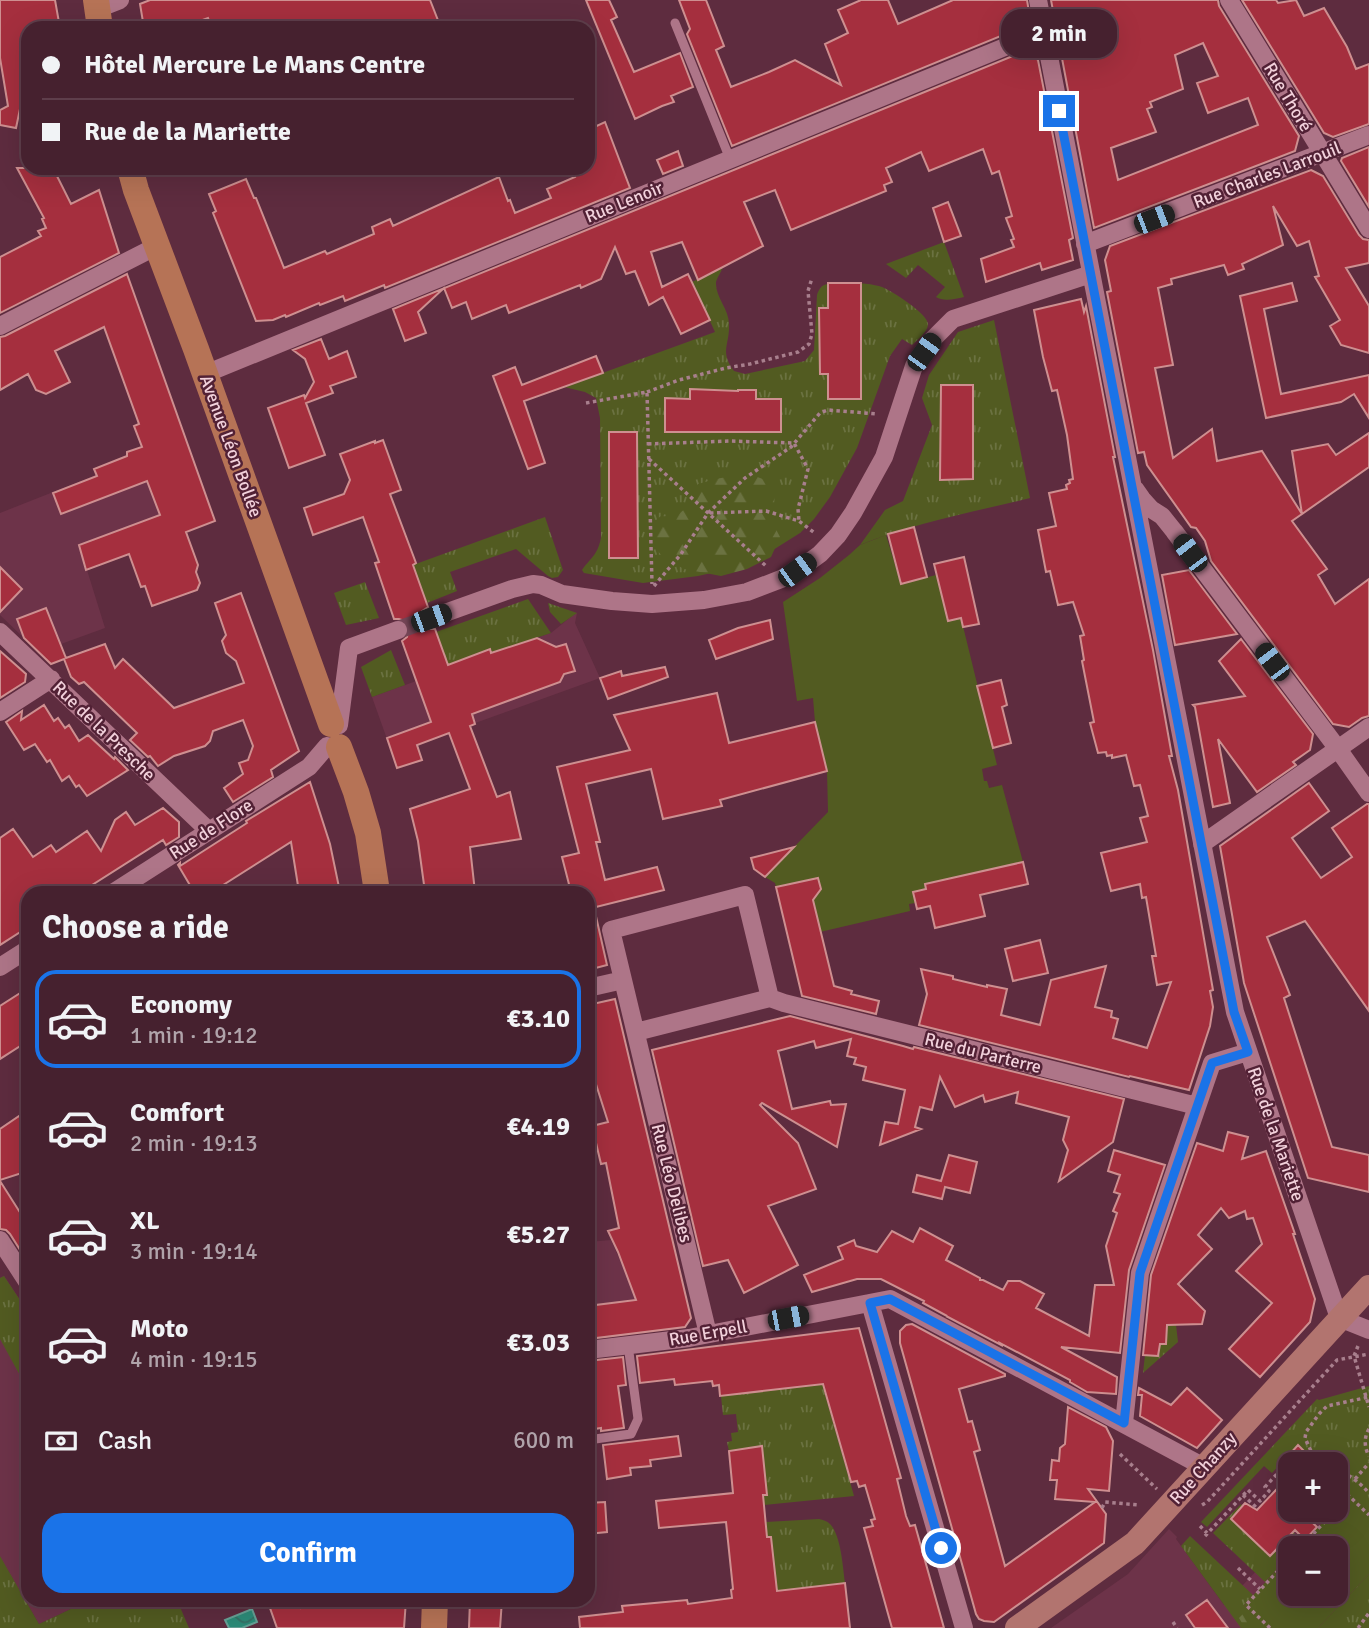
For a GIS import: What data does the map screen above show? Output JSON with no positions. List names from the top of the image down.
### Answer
{
  "streets": {
    "main road": ["Avenue Léon Bollée", "Rue Chanzy"],
    "street": [
      "Rue Thoré",
      "Rue Charles Larrouil",
      "Rue Lenoir",
      "Rue de la Presche",
      "Rue de Flore",
      "Rue du Parterre",
      "Rue de la Mariette",
      "Rue Léo Delibes",
      "Rue Erpell"
    ]
  },
  "crossings": [
    ["Rue Thoré", "Rue Charles Larrouil"],
    ["Rue Charles Larrouil", "Rue de la Mariette"],
    ["Rue Lenoir", "Avenue Léon Bollée"],
    ["Rue Lenoir", "Rue de la Mariette"],
    ["Avenue Léon Bollée", "Rue de Flore"],
    ["Rue de la Presche", "Rue de Flore"],
    ["Rue du Parterre", "Rue Léo Delibes"],
    ["Rue de la Mariette", "Rue Chanzy"],
    ["Rue Léo Delibes", "Rue Erpell"],
    ["Rue Erpell", "Rue Chanzy"]
  ],
  "page": {
    "bubble": "2 min",
    "banner": ["Hôtel Mercure Le Mans Centre", "Rue de la Mariette"],
    "heading": "Choose a ride",
    "list": [
      {
        "name": "Economy",
        "note": "1 min · 19:12",
        "value": "€3.10"
      },
      {
        "name": "Comfort",
        "note": "2 min · 19:13",
        "value": "€4.19"
      },
      {
        "name": "XL",
        "note": "3 min · 19:14",
        "value": "€5.27"
      },
      {
        "name": "Moto",
        "note": "4 min · 19:15",
        "value": "€3.03"
      }
    ],
    "pay": ["Cash", "600 m"],
    "map_buttons": ["+", "−"],
    "buttons": "Confirm"
  }
}
